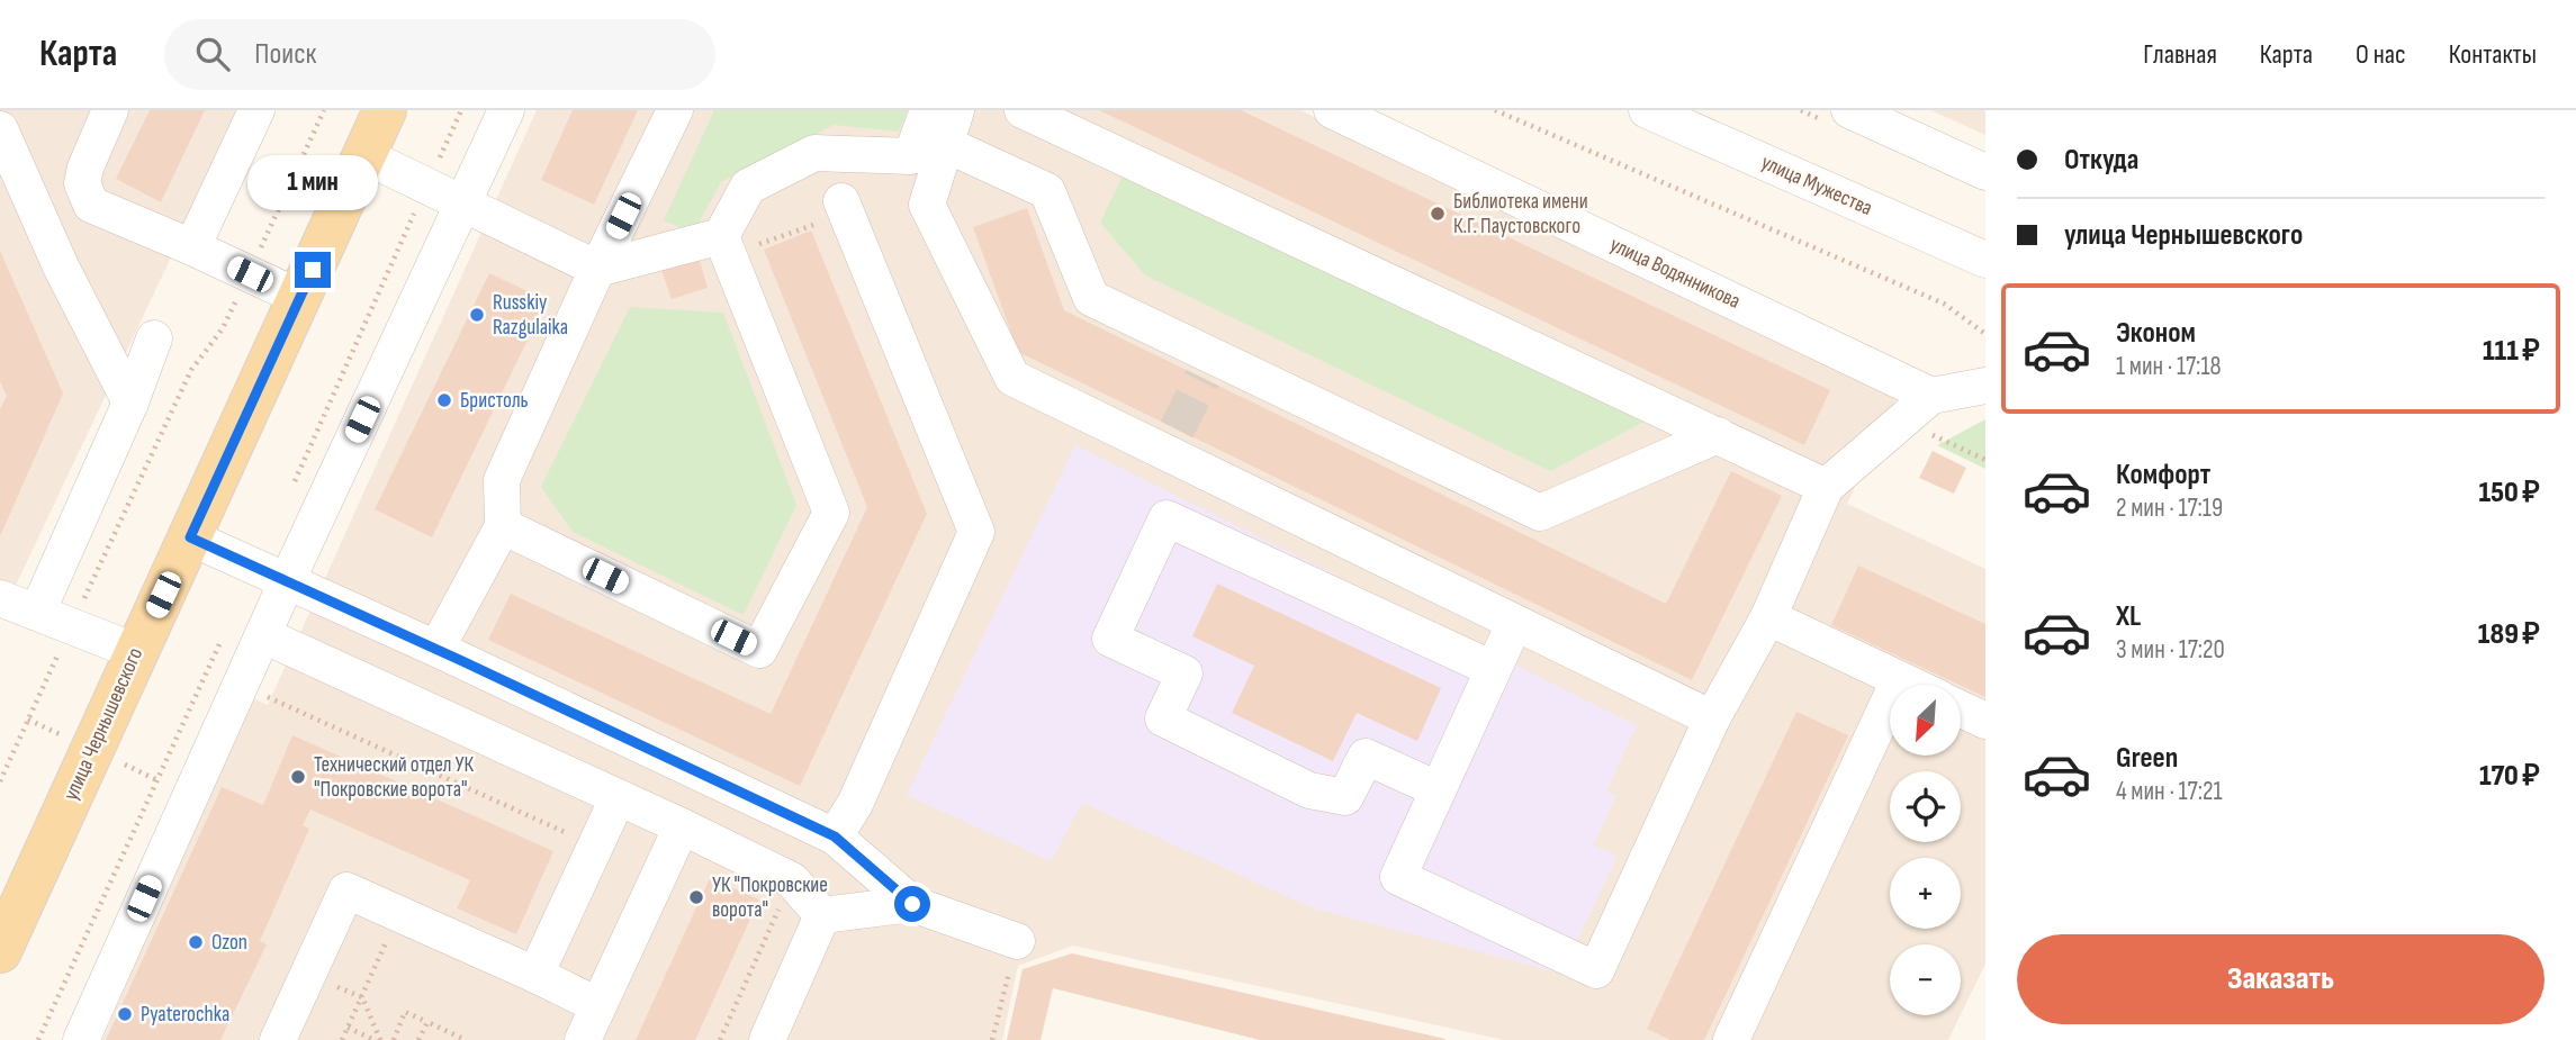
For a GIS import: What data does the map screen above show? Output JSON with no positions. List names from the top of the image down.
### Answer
{
  "streets": {
    "main road": ["улица Чернышевского"],
    "street": ["улица Мужества", "улица Водянникова"]
  },
  "places": [
    "Библиотека имени К.Г. Паустовского",
    "Russkiy Razgulaika",
    "Бристоль",
    "Технический отдел УК \"Покровские ворота\"",
    "УК \"Покровские ворота\"",
    "Ozon",
    "Pyaterochka"
  ],
  "north": "bottom left",
  "page": {
    "header": "Карта",
    "search": "Поиск",
    "nav": [
      "Главная",
      "Карта",
      "О нас",
      "Контакты"
    ],
    "banner": ["Откуда", "улица Чернышевского"],
    "bubble": "1 мин",
    "list": [
      {
        "name": "Эконом",
        "note": "1 мин · 17:18",
        "value": "111 ₽"
      },
      {
        "name": "Комфорт",
        "note": "2 мин · 17:19",
        "value": "150 ₽"
      },
      {
        "name": "XL",
        "note": "3 мин · 17:20",
        "value": "189 ₽"
      },
      {
        "name": "Green",
        "note": "4 мин · 17:21",
        "value": "170 ₽"
      }
    ],
    "map_buttons": ["+", "−"],
    "buttons": "Заказать"
  }
}
